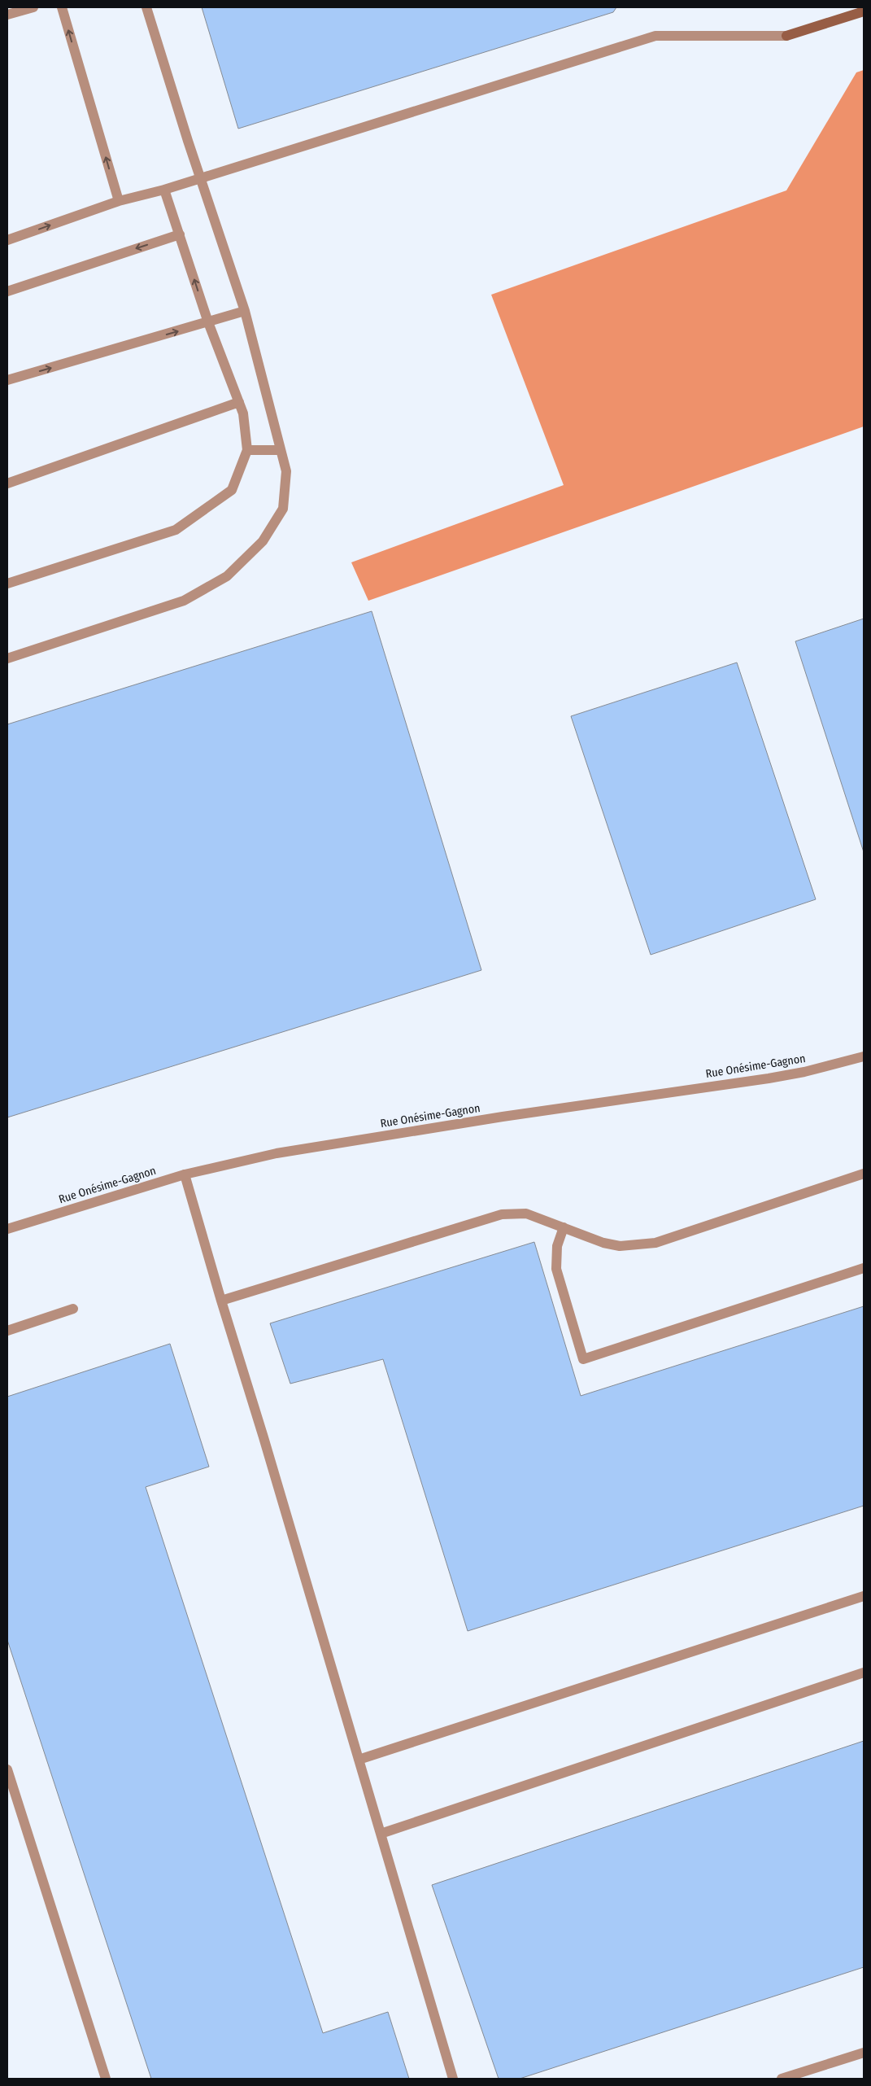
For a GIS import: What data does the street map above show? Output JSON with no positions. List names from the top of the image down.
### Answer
{
  "streets": {
    "street": ["Rue Onésime-Gagnon"]
  }
}
